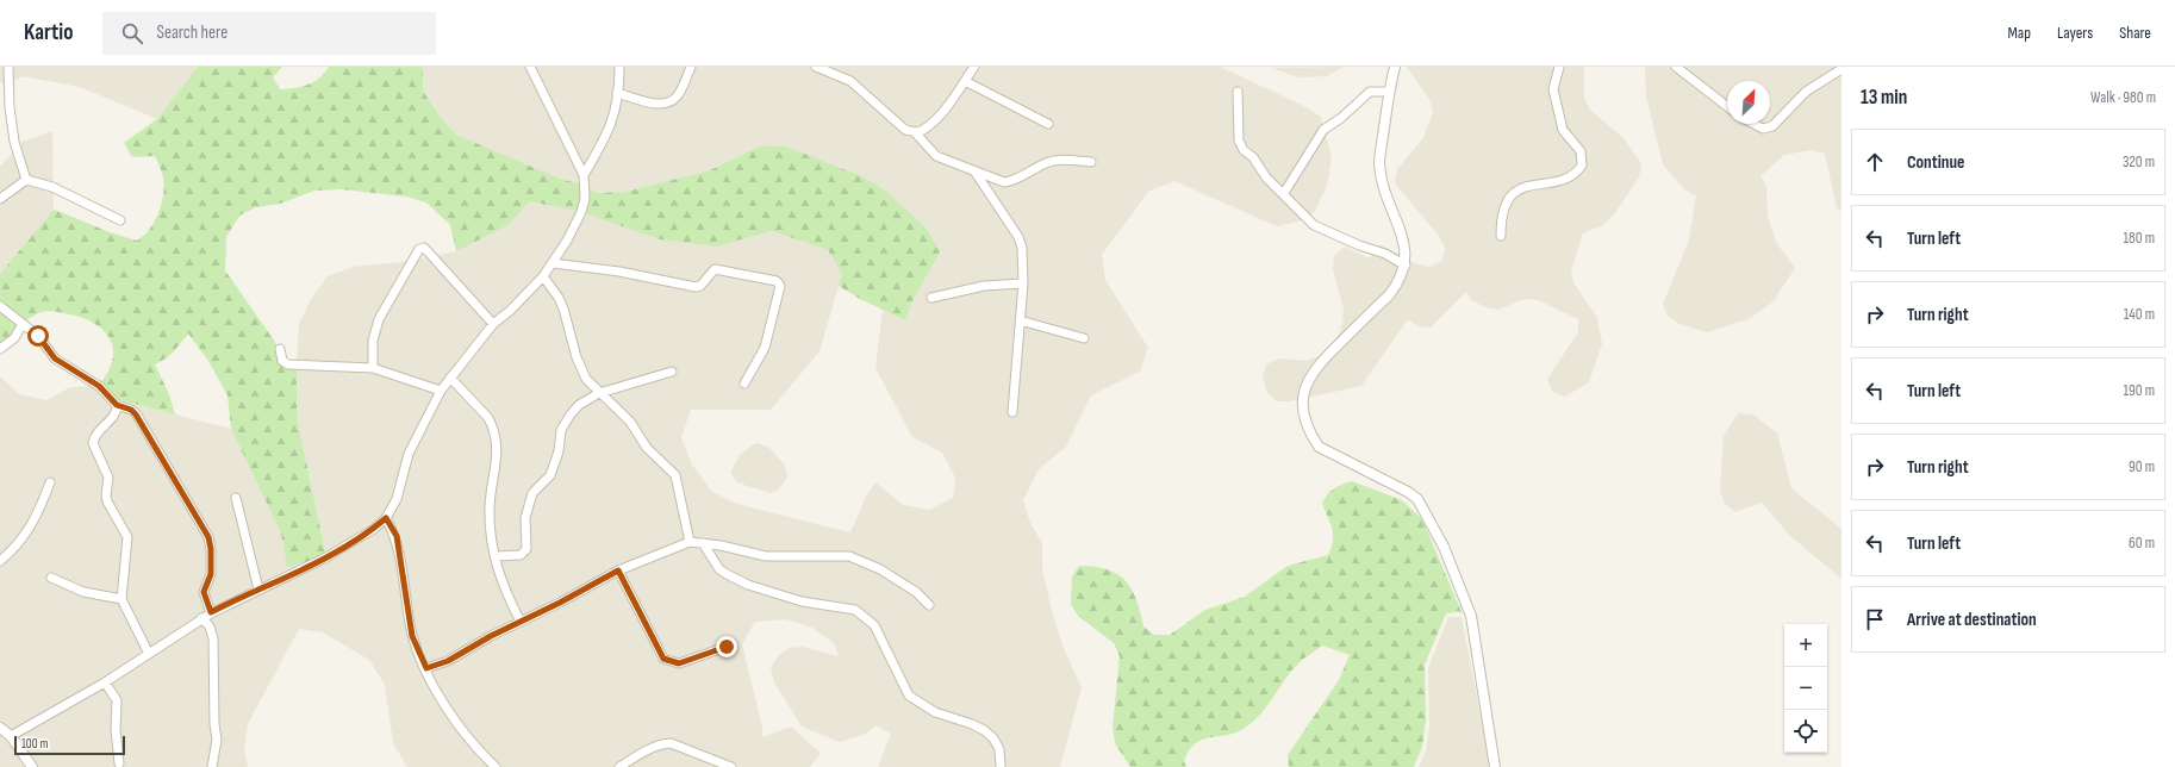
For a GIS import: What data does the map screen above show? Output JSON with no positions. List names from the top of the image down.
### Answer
{
  "scale_bar": "100 m",
  "north": "top right",
  "page": {
    "header": "Kartio",
    "search": "Search here",
    "nav": ["Map", "Layers", "Share"],
    "heading": ["13 min", "Walk · 980 m"],
    "list": [
      ["Continue", "320 m"],
      ["Turn left", "180 m"],
      ["Turn right", "140 m"],
      ["Turn left", "190 m"],
      ["Turn right", "90 m"],
      ["Turn left", "60 m"],
      "Arrive at destination"
    ],
    "map_buttons": ["+", "−"],
    "scale": "100 m"
  }
}
